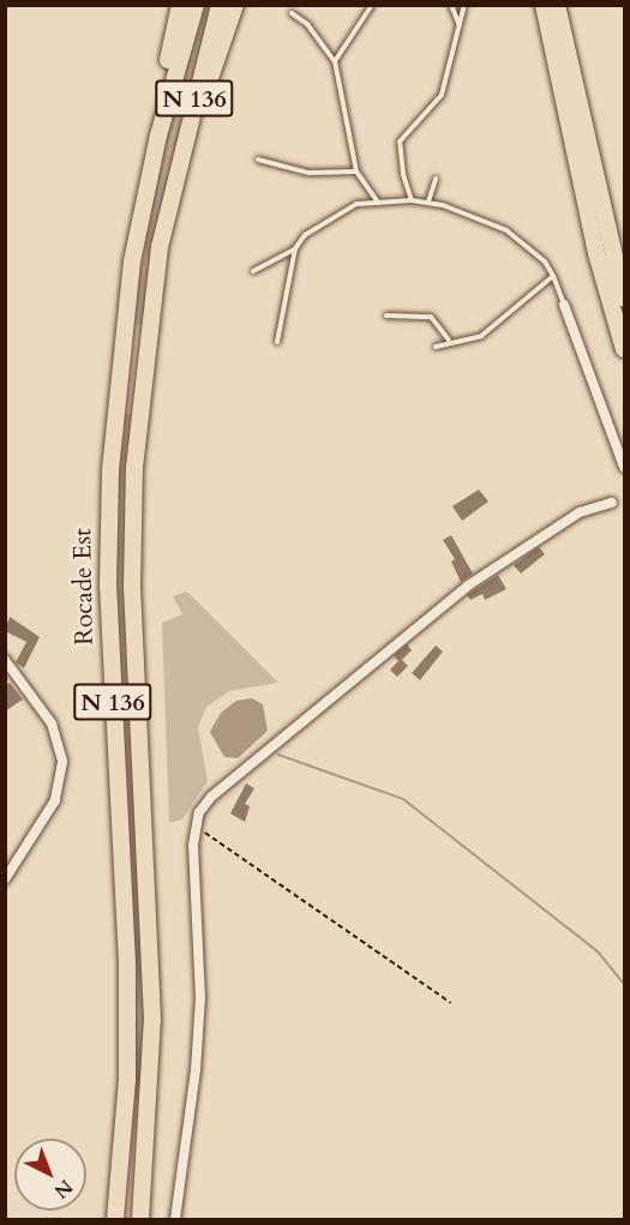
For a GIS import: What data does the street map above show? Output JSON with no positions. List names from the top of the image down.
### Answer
{
  "streets": {
    "highway": ["N 136", "Rocade Est"]
  },
  "crossings": [
    ["N 136", "Rocade Est"]
  ],
  "north": "bottom right"
}
